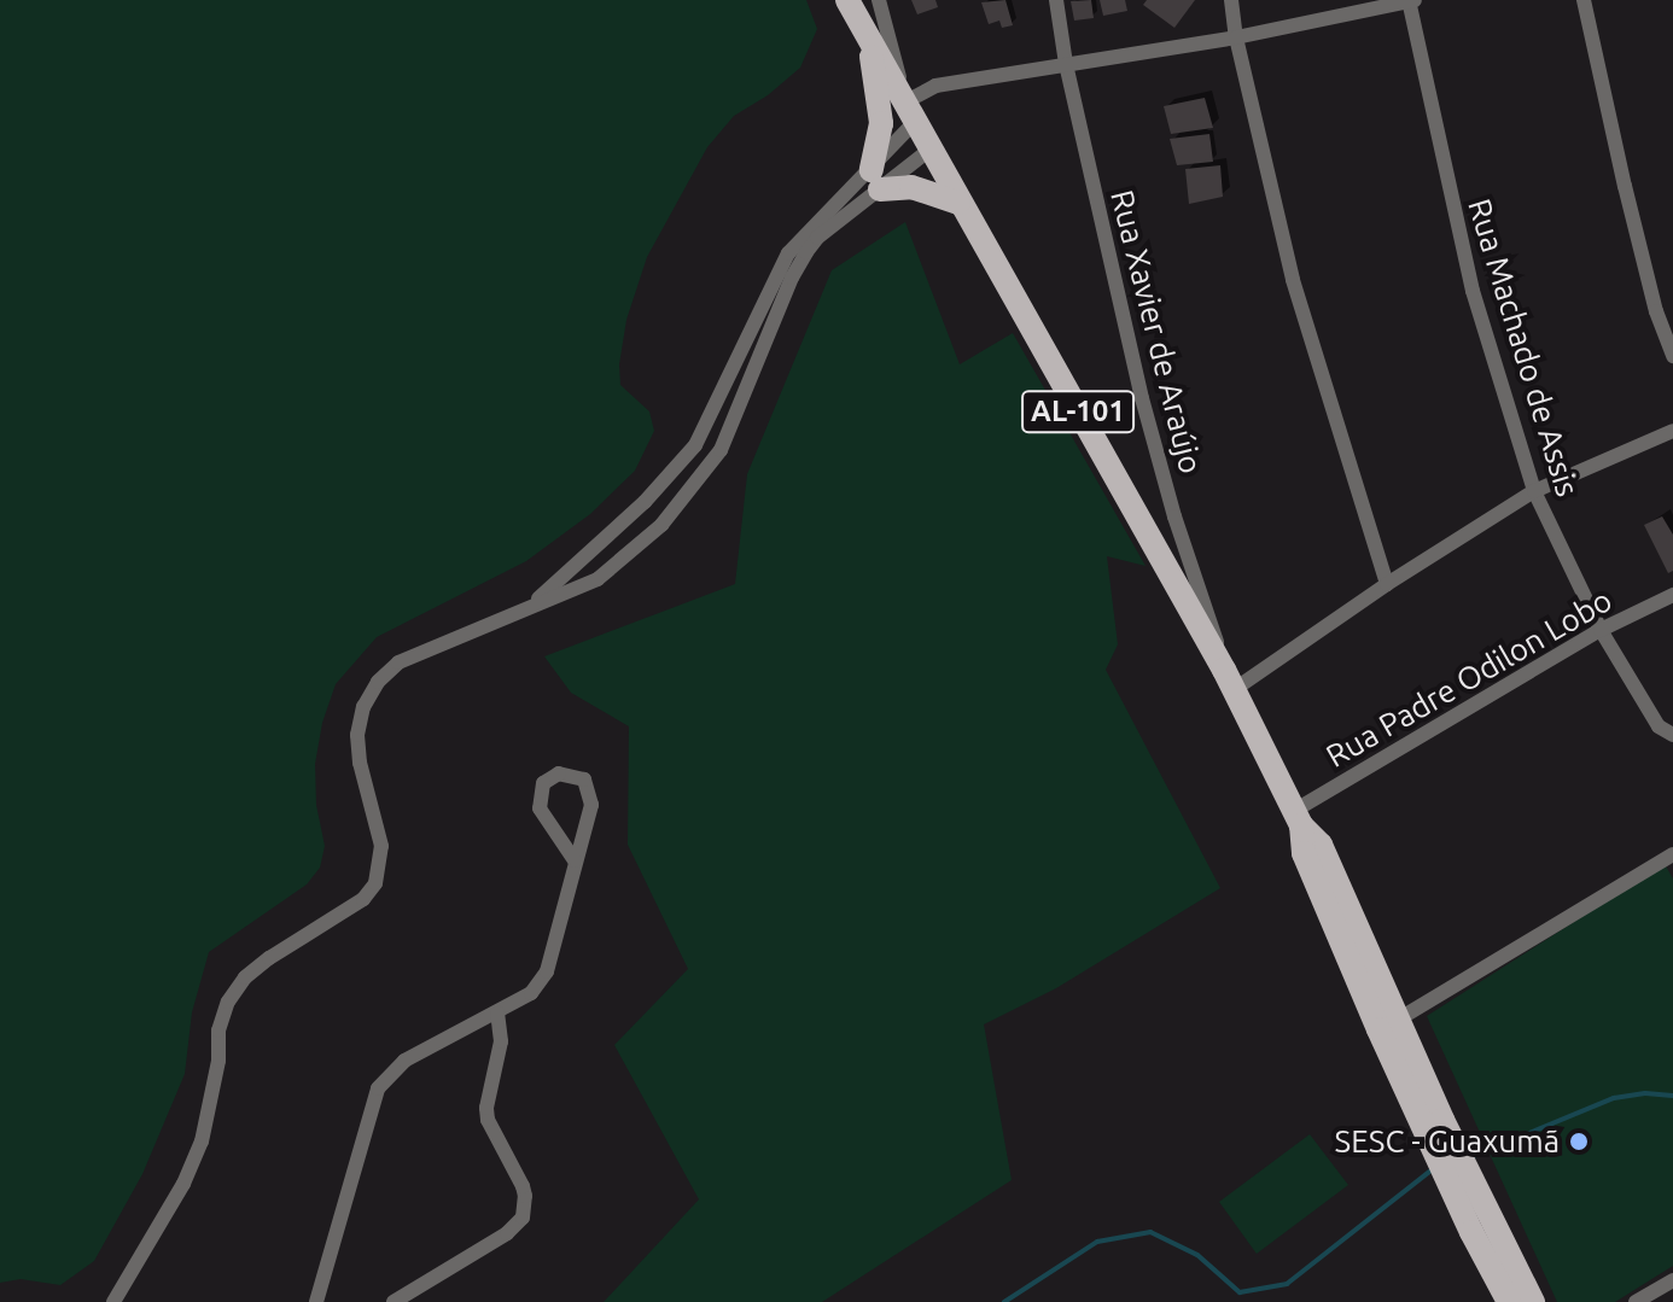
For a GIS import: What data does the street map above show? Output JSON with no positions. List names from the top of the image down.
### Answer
{
  "streets": {
    "main road": ["AL-101"],
    "street": ["Rua Xavier de Araújo", "Rua Machado de Assis", "Rua Padre Odilon Lobo"]
  },
  "crossings": [
    ["Rua Xavier de Araújo", "AL-101"],
    ["Rua Machado de Assis", "Rua Padre Odilon Lobo"],
    ["AL-101", "Rua Padre Odilon Lobo"]
  ],
  "places": ["SESC - Guaxumã"]
}
